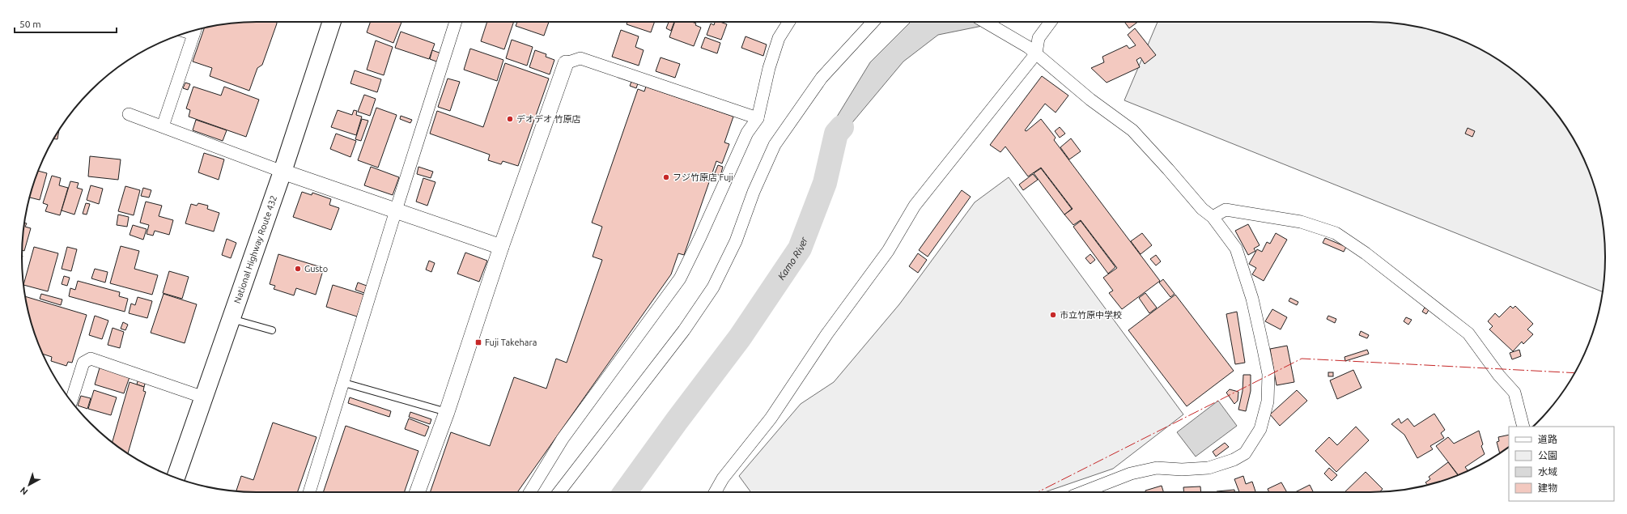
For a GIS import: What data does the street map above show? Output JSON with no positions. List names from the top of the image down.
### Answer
{
  "streets": {
    "highway": ["National Highway Route 432"]
  },
  "water": ["Kamo River"],
  "places": {
    "other": [
      "デオデオ 竹原店",
      "フジ竹原店 Fuji",
      "Gusto",
      "市立竹原中学校"
    ],
    "transit": ["Fuji Takehara"]
  },
  "legend": [
    "道路",
    "公園",
    "水域",
    "建物"
  ],
  "scale_bar": "50 m",
  "north": "bottom left"
}
